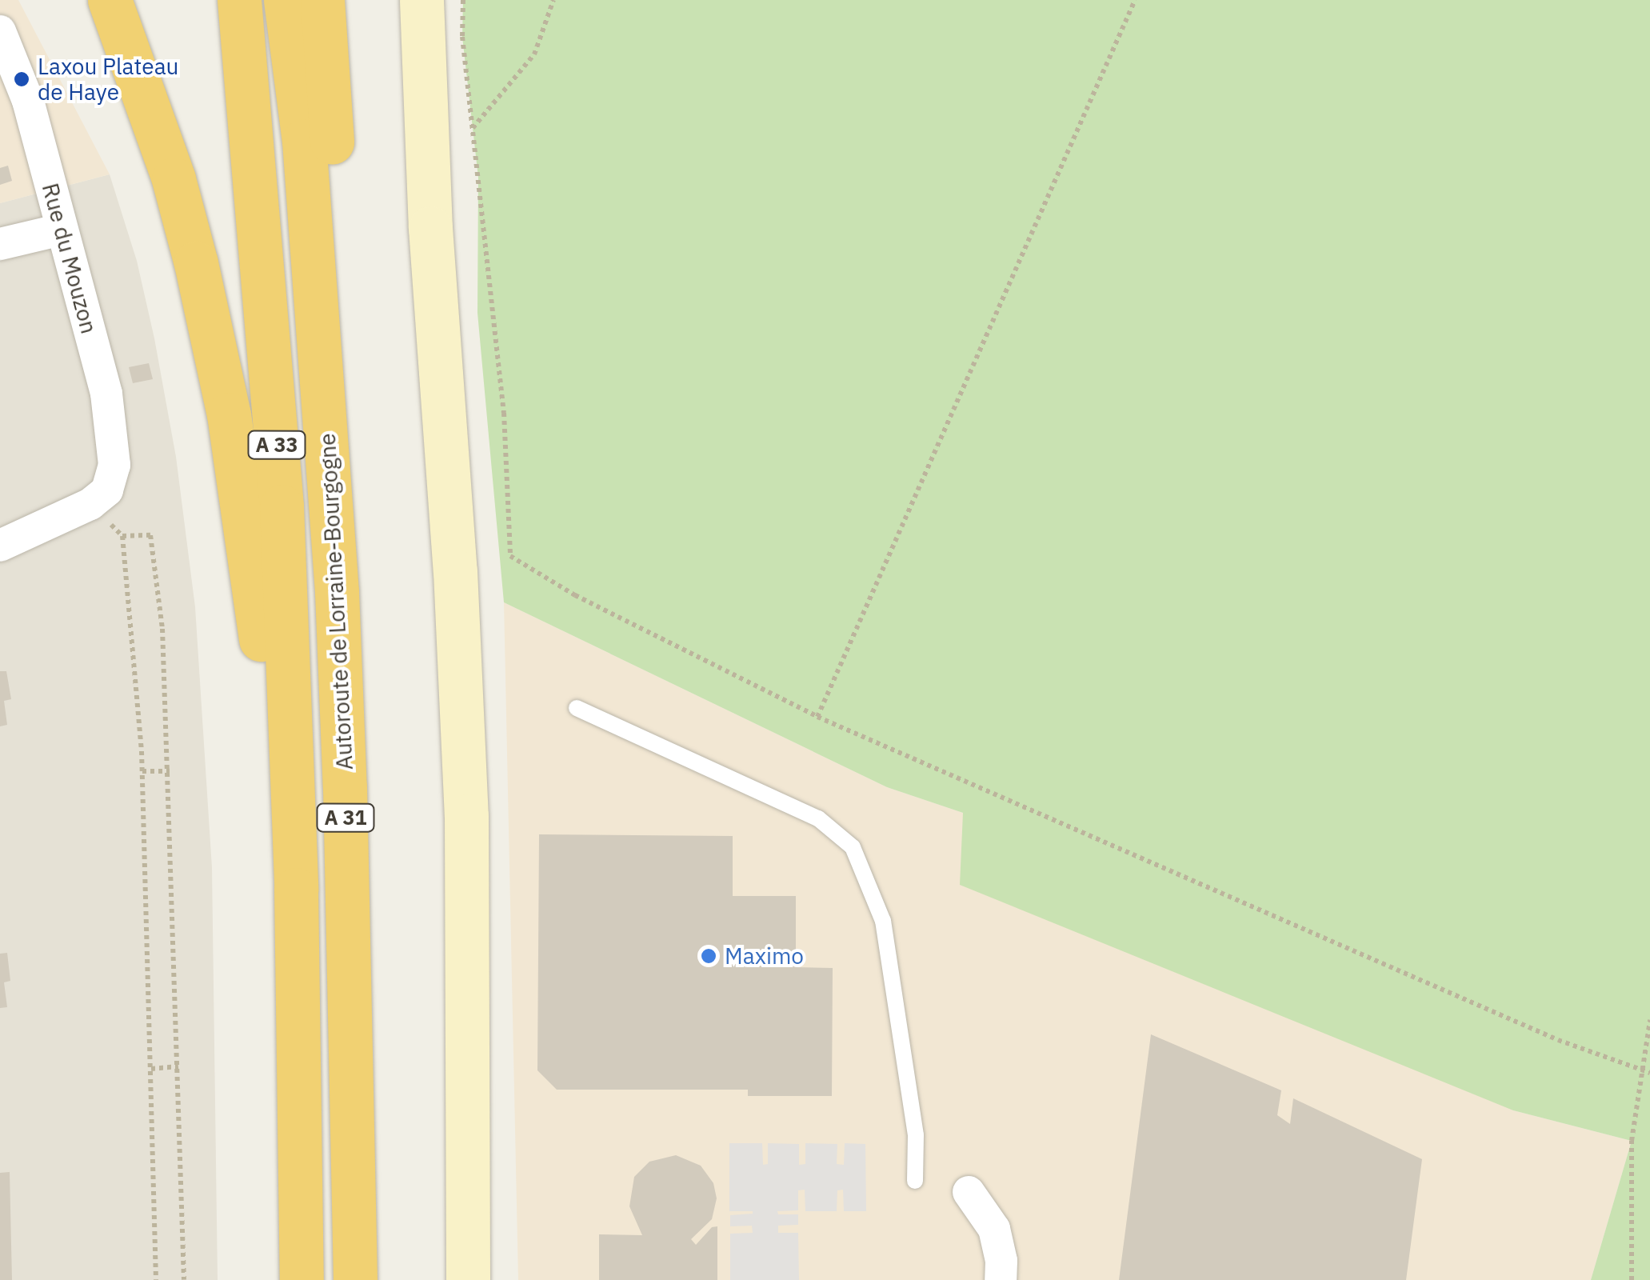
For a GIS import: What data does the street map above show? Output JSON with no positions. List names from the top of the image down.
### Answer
{
  "streets": {
    "highway": ["A 33", "Autoroute de Lorraine-Bourgogne", "A 31"],
    "street": ["Rue du Mouzon"]
  },
  "crossings": [
    ["Autoroute de Lorraine-Bourgogne", "A 31"]
  ],
  "places": ["Laxou Plateau de Haye", "Maximo"]
}
